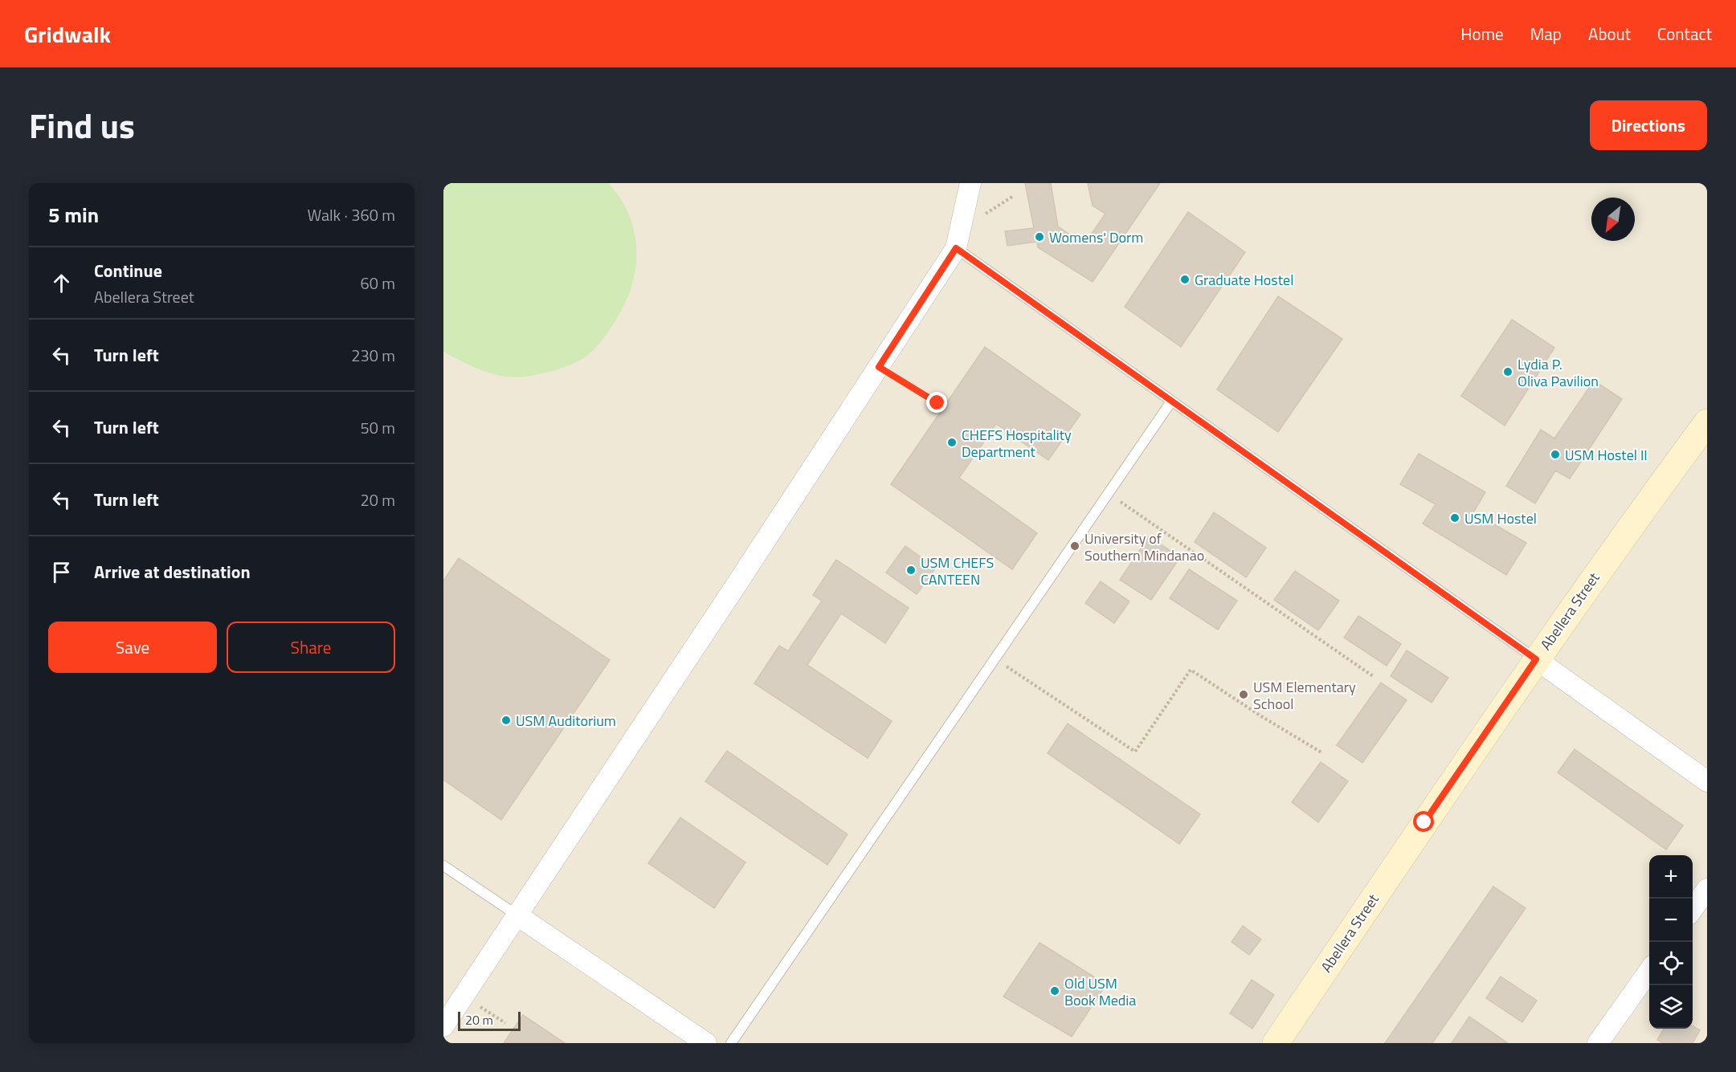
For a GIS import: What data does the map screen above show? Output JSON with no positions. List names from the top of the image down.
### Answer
{
  "streets": {
    "street": ["Abellera Street"]
  },
  "places": [
    "Womens' Dorm",
    "Graduate Hostel",
    "Lydia P. Oliva Pavilion",
    "CHEFS Hospitality Department",
    "USM Hostel II",
    "USM Hostel",
    "University of Southern Mindanao",
    "USM CHEFS CANTEEN",
    "USM Elementary School",
    "USM Auditorium",
    "Old USM Book Media"
  ],
  "scale_bar": "20 m",
  "north": "bottom left",
  "page": {
    "header": "Gridwalk",
    "nav": [
      "Home",
      "Map",
      "About",
      "Contact"
    ],
    "title": "Find us",
    "buttons": [
      "Directions",
      ["Save", "Share"]
    ],
    "heading": ["5 min", "Walk · 360 m"],
    "list": [
      ["Continue", "Abellera Street", "60 m"],
      ["Turn left", "230 m"],
      ["Turn left", "50 m"],
      ["Turn left", "20 m"],
      "Arrive at destination"
    ],
    "map_buttons": ["+", "−"],
    "scale": "20 m"
  }
}
